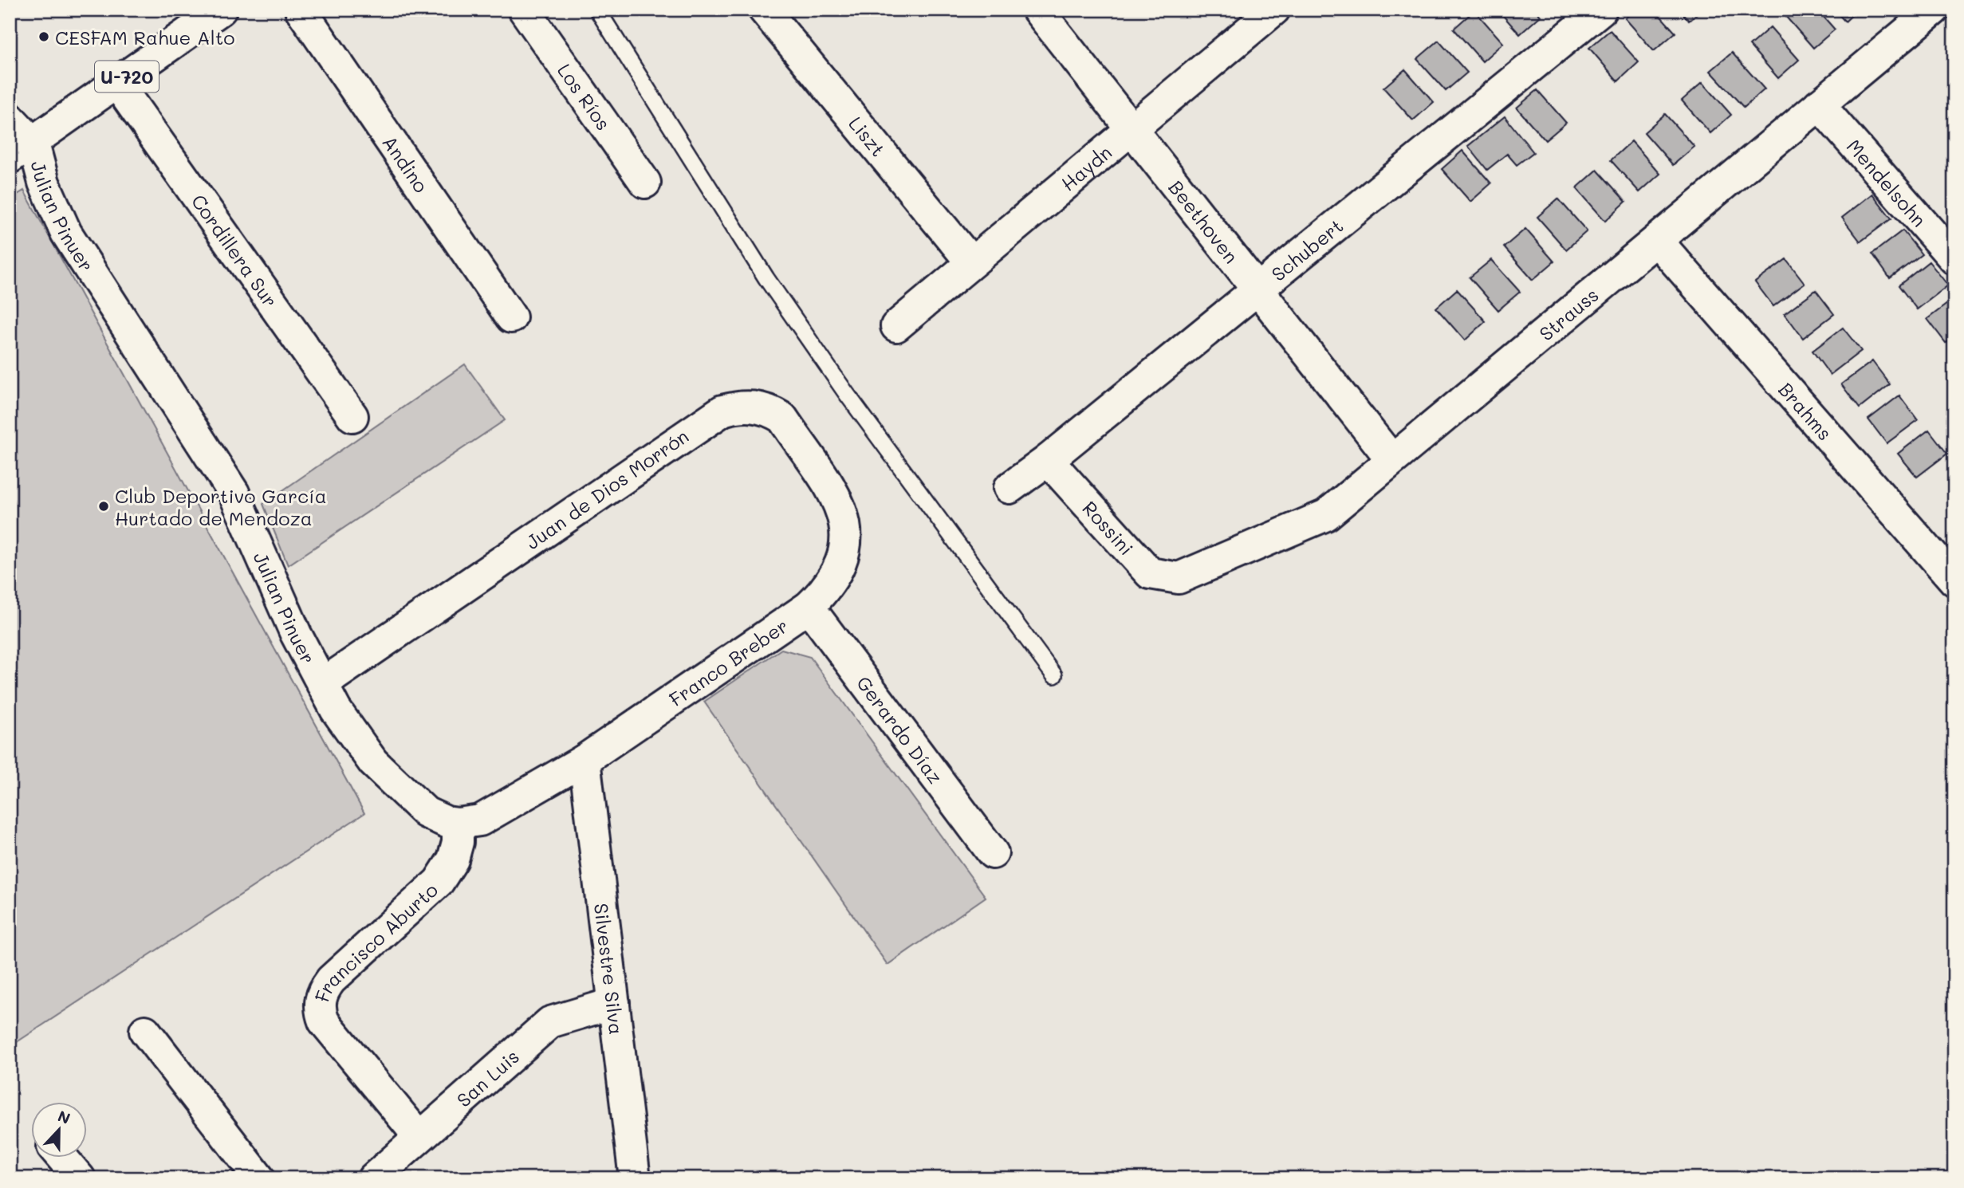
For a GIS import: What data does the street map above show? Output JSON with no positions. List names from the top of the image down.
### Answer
{
  "streets": {
    "street": [
      "U-720",
      "Los Ríos",
      "Liszt",
      "Andino",
      "Haydn",
      "Mendelsohn",
      "Julian Pinuer",
      "Beethoven",
      "Schubert",
      "Cordillera Sur",
      "Strauss",
      "Brahms",
      "Juan de Dios Morrón",
      "Rossini",
      "Franco Breber",
      "Gerardo Díaz",
      "Francisco Aburto",
      "Silvestre Silva",
      "San Luis"
    ]
  },
  "crossings": [
    ["U-720", "Julian Pinuer"],
    ["U-720", "Cordillera Sur"],
    ["Liszt", "Haydn"],
    ["Haydn", "Beethoven"],
    ["Mendelsohn", "Strauss"],
    ["Julian Pinuer", "Juan de Dios Morrón"],
    ["Julian Pinuer", "Franco Breber"],
    ["Julian Pinuer", "Francisco Aburto"],
    ["Julian Pinuer", "Silvestre Silva"],
    ["Beethoven", "Schubert"],
    ["Beethoven", "Strauss"],
    ["Schubert", "Rossini"],
    ["Strauss", "Brahms"],
    ["Strauss", "Rossini"],
    ["Juan de Dios Morrón", "Franco Breber"],
    ["Franco Breber", "Gerardo Díaz"],
    ["Franco Breber", "Silvestre Silva"],
    ["Francisco Aburto", "San Luis"],
    ["Silvestre Silva", "San Luis"]
  ],
  "places": ["CESFAM Rahue Alto", "Club Deportivo García Hurtado de Mendoza"],
  "north": "top"
}
